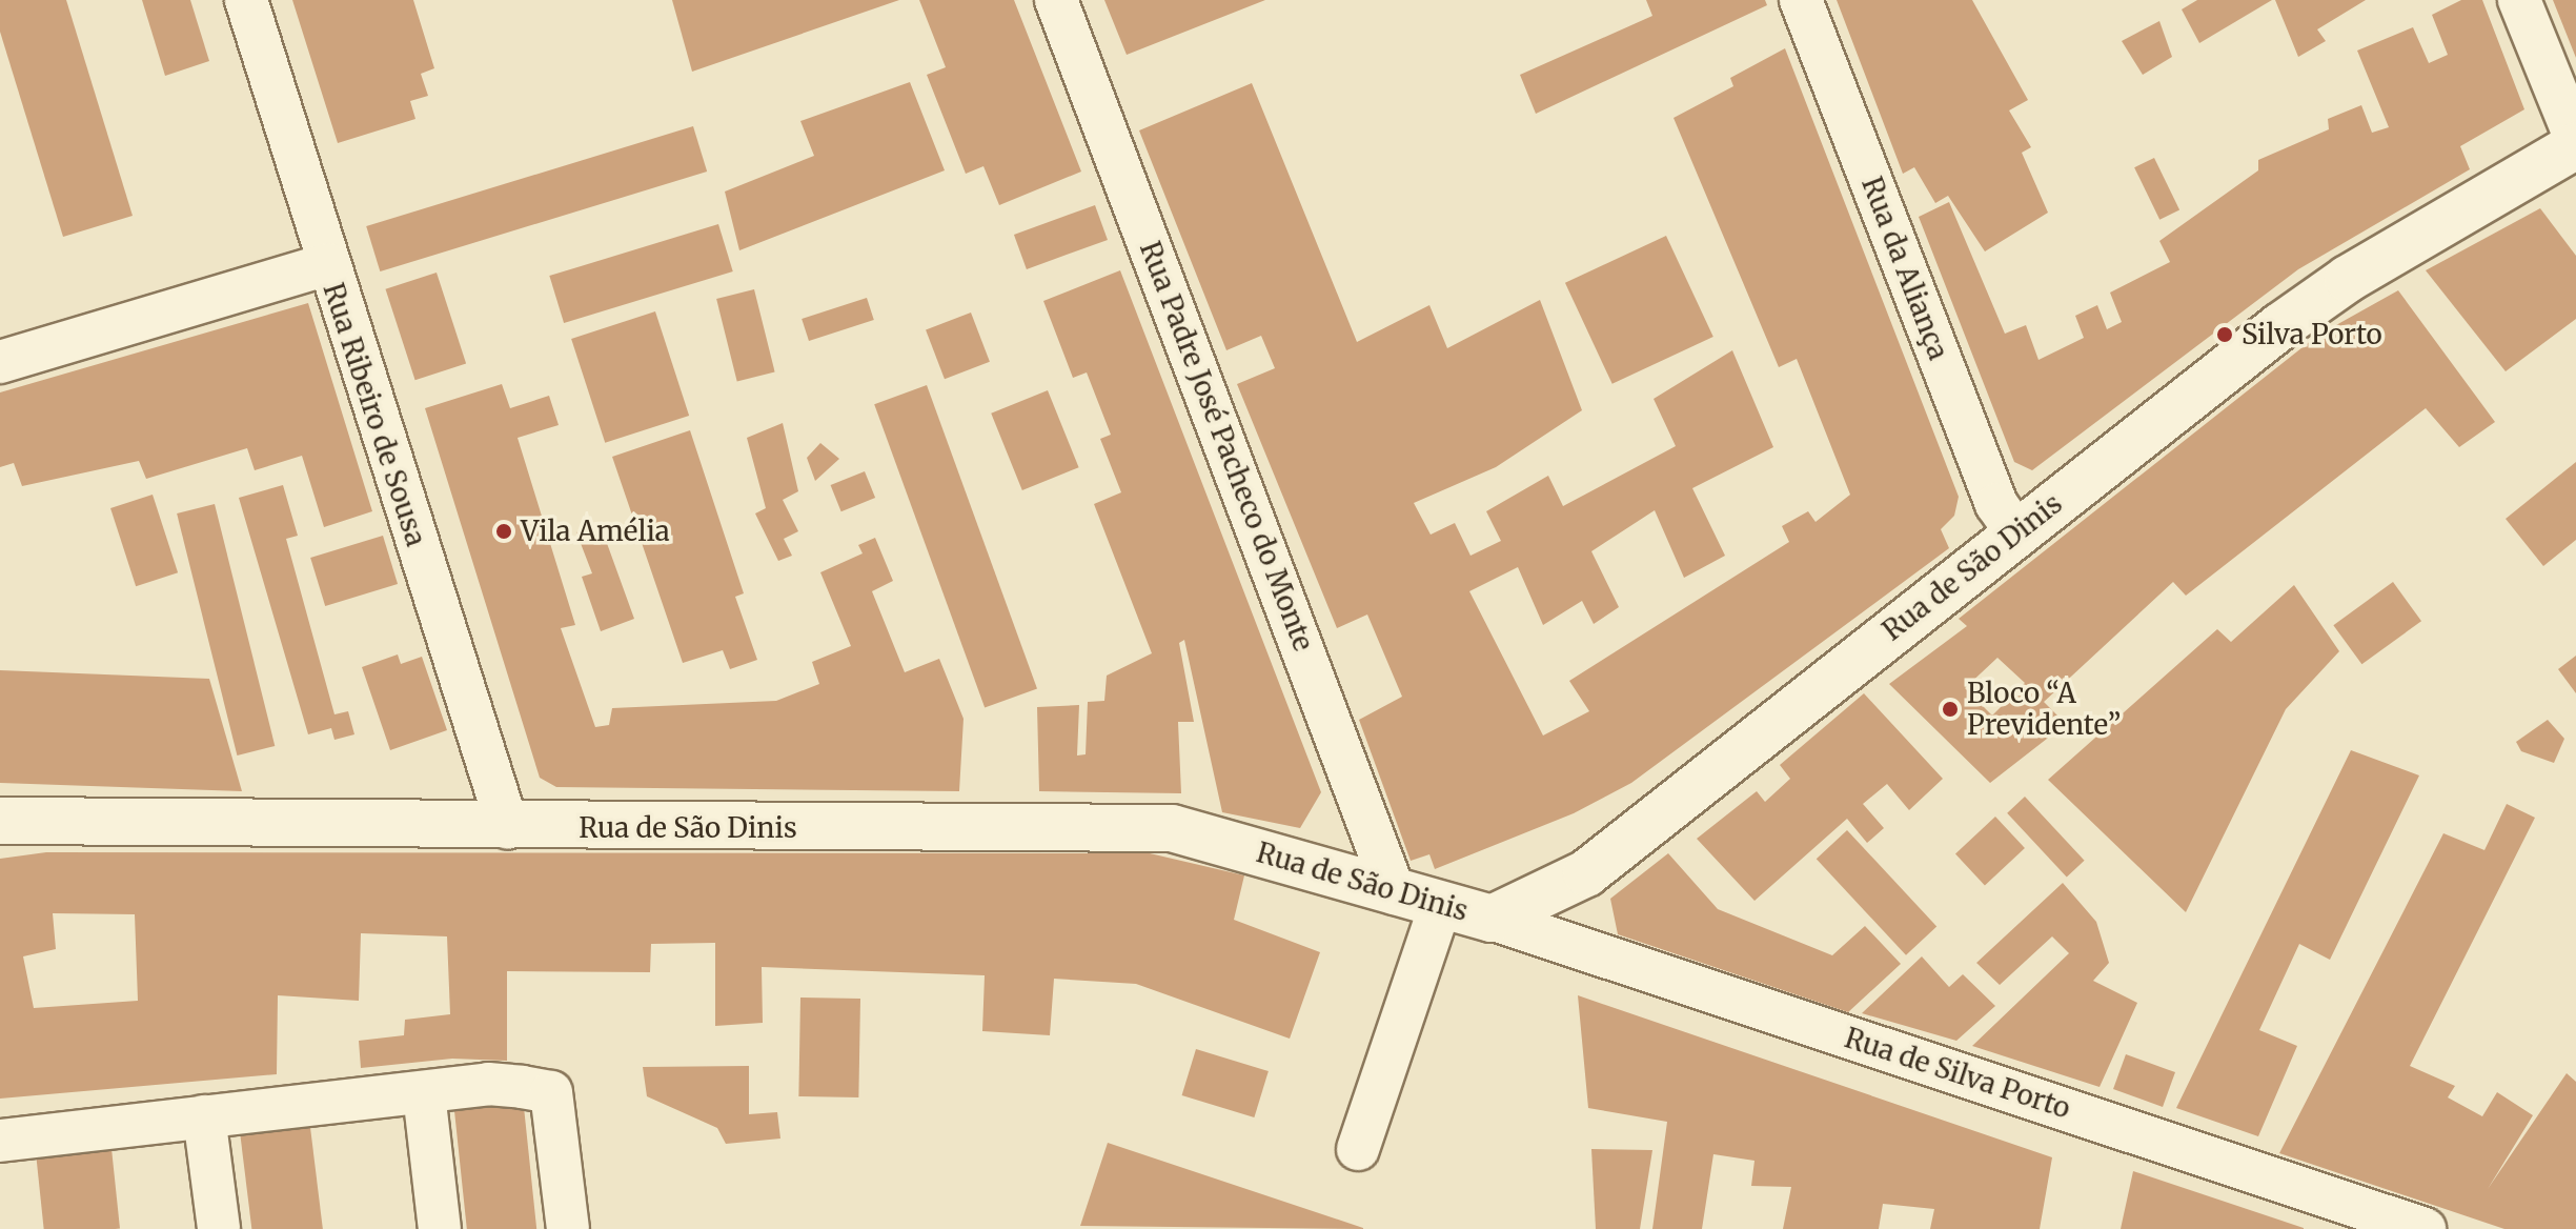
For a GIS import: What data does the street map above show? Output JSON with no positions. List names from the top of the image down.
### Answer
{
  "streets": {
    "street": [
      "Rua da Aliança",
      "Rua Ribeiro de Sousa",
      "Rua Padre José Pacheco do Monte",
      "Rua de São Dinis",
      "Rua de Silva Porto"
    ]
  },
  "crossings": [
    ["Rua da Aliança", "Rua de São Dinis"],
    ["Rua Ribeiro de Sousa", "Rua de São Dinis"],
    ["Rua Padre José Pacheco do Monte", "Rua de São Dinis"],
    ["Rua de São Dinis", "Rua de Silva Porto"]
  ],
  "places": ["Silva Porto", "Vila Amélia", "Bloco “A Previdente”"]
}
